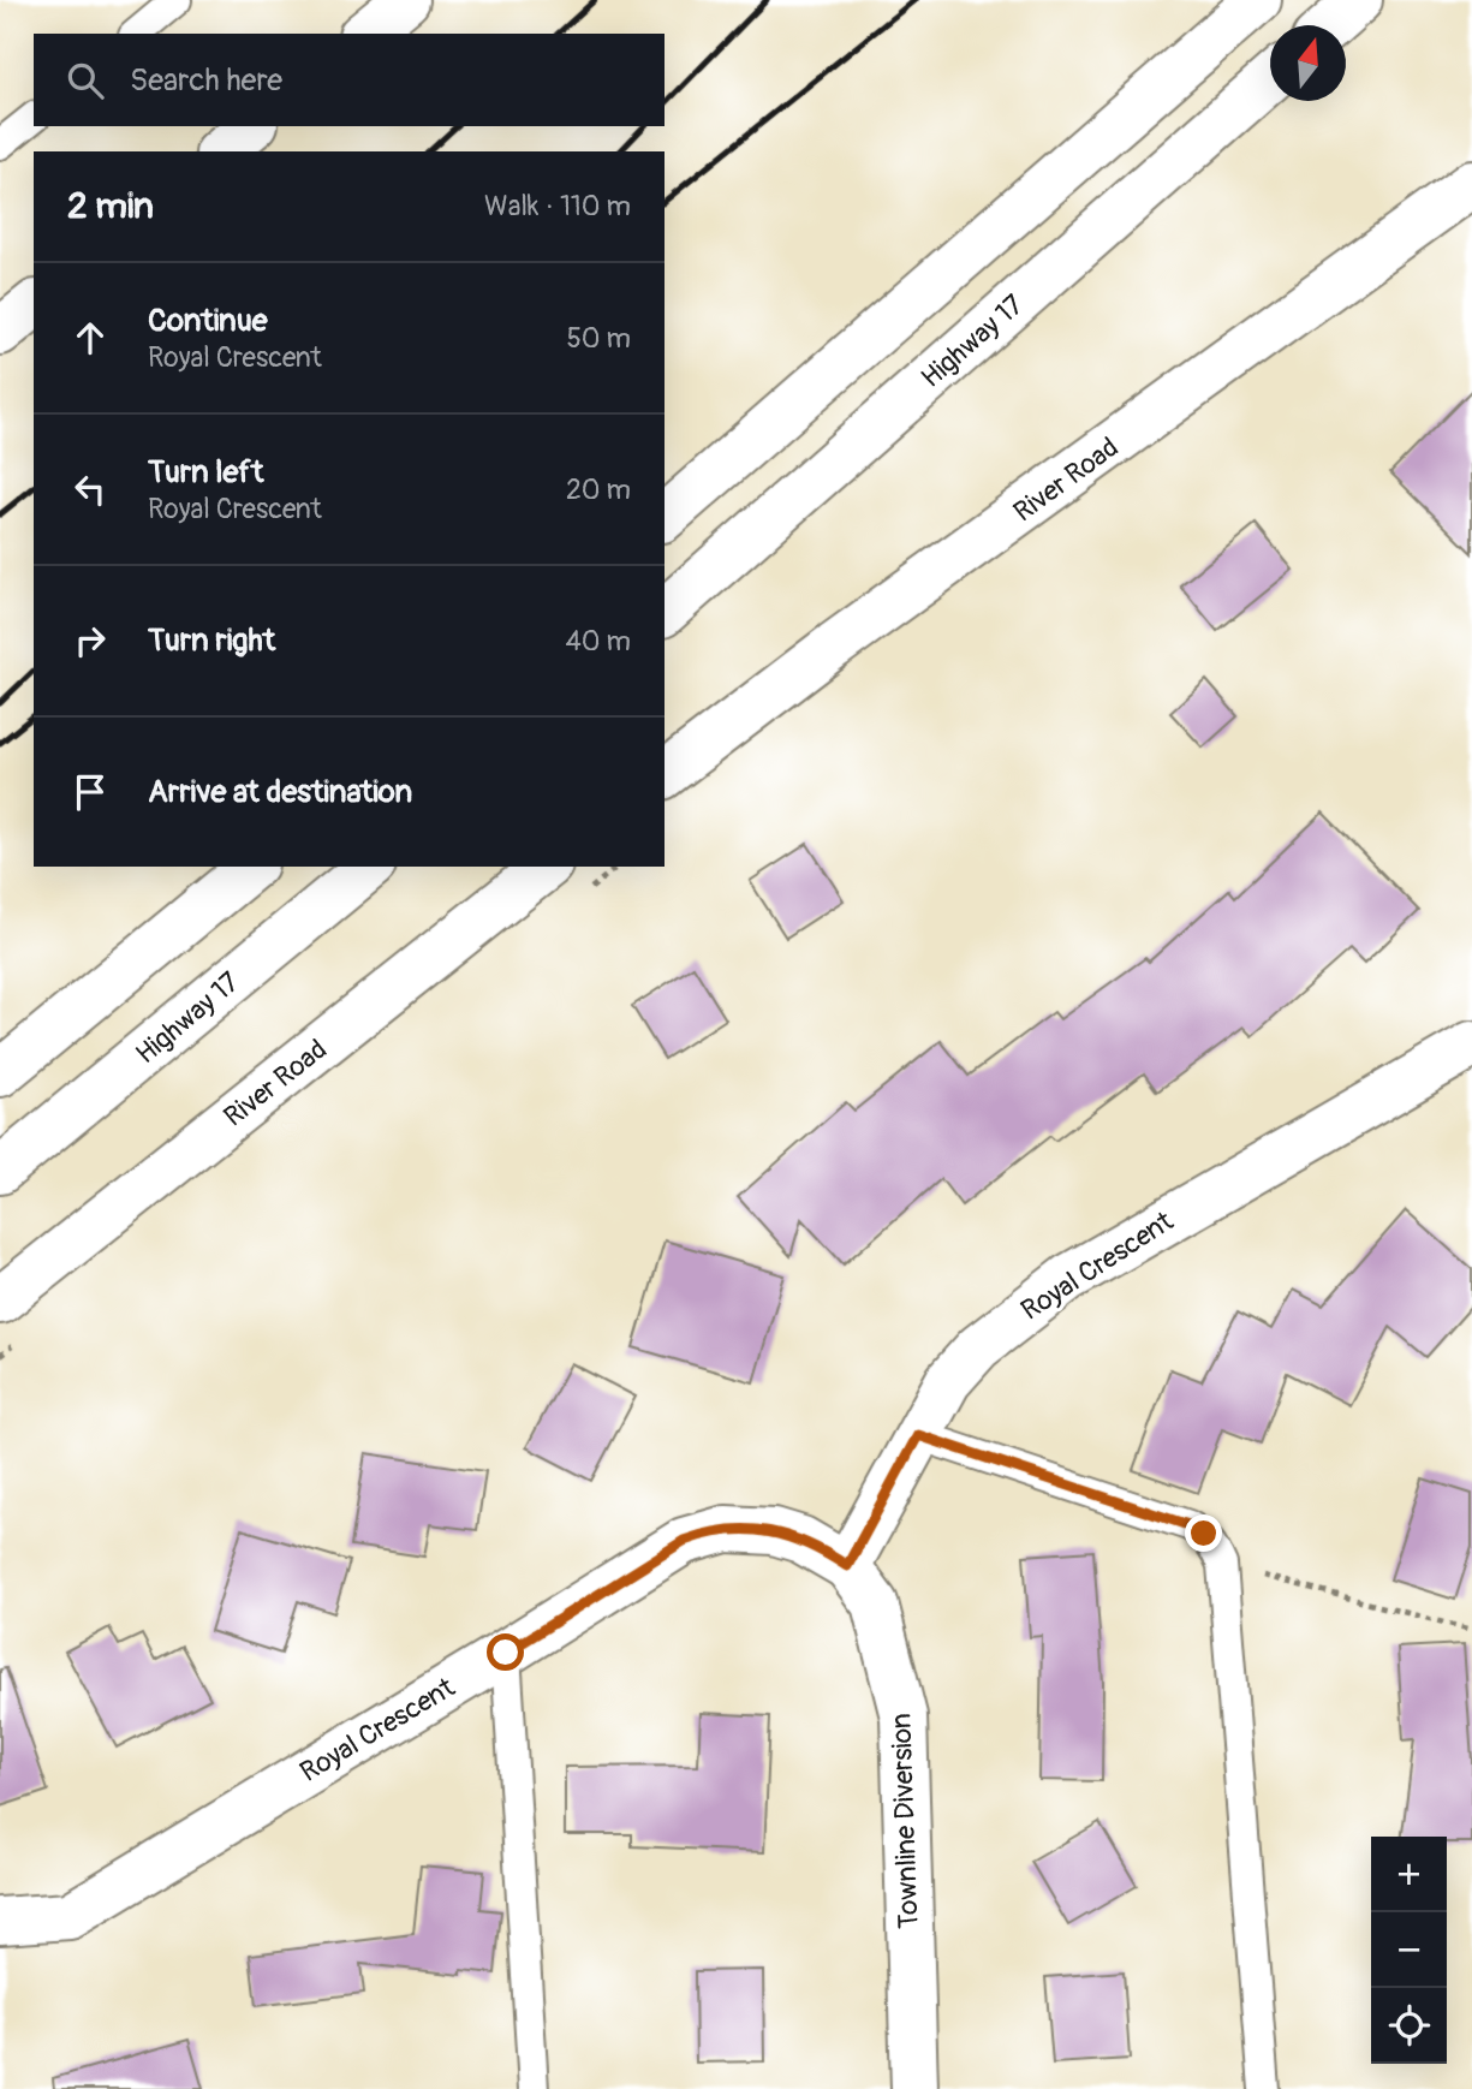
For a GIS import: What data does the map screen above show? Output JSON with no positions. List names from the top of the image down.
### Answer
{
  "streets": {
    "main road": [
      "Highway 17",
      "River Road",
      "Royal Crescent",
      "Townline Diversion"
    ]
  },
  "crossings": [
    ["Royal Crescent", "Townline Diversion"]
  ],
  "north": "top",
  "page": {
    "search": "Search here",
    "heading": ["2 min", "Walk · 110 m"],
    "list": [
      ["Continue", "Royal Crescent", "50 m"],
      ["Turn left", "Royal Crescent", "20 m"],
      ["Turn right", "40 m"],
      "Arrive at destination"
    ],
    "map_buttons": ["+", "−"]
  }
}
